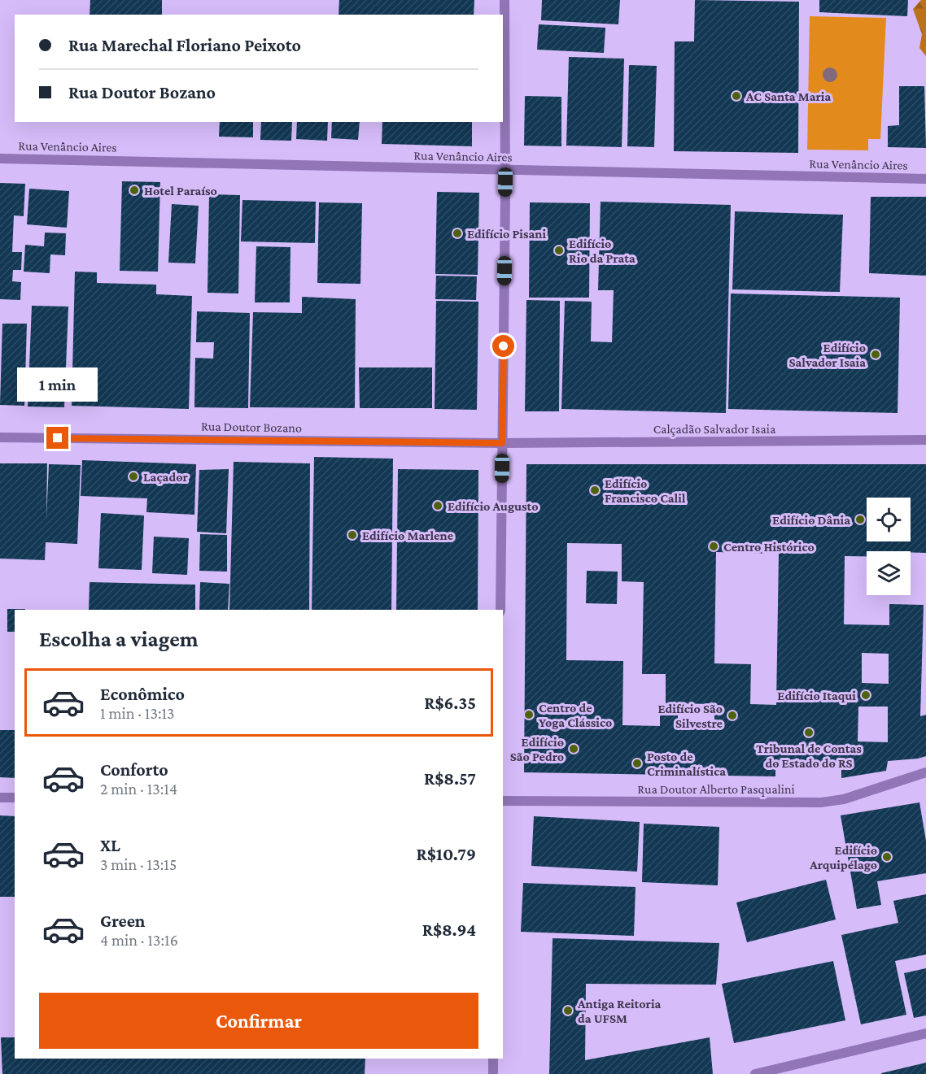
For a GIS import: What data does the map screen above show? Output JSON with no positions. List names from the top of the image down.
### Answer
{
  "streets": {
    "street": [
      "Rua Venâncio Aires",
      "Rua Doutor Bozano",
      "Calçadão Salvador Isaia",
      "Rua Doutor Alberto Pasqualini"
    ]
  },
  "crossings": [
    ["Rua Doutor Bozano", "Calçadão Salvador Isaia"]
  ],
  "places": [
    "AC Santa Maria",
    "Hotel Paraíso",
    "Edifício Pisani",
    "Edifício Rio da Prata",
    "Edifício Salvador Isaia",
    "Laçador",
    "Edifício Francisco Calil",
    "Edifício Augusto",
    "Edifício Dânia",
    "Edifício Marlene",
    "Centro Histórico",
    "Edifício Itaqui",
    "Centro de Yoga Clássico",
    "Edifício São Silvestre",
    "Tribunal de Contas do Estado do RS",
    "Edifício São Pedro",
    "Posto de Criminalística",
    "Edifício Arquipélago",
    "Antiga Reitoria da UFSM"
  ],
  "page": {
    "banner": ["Rua Marechal Floriano Peixoto", "Rua Doutor Bozano"],
    "bubble": "1 min",
    "heading": "Escolha a viagem",
    "list": [
      {
        "name": "Econômico",
        "note": "1 min · 13:13",
        "value": "R$6.35"
      },
      {
        "name": "Conforto",
        "note": "2 min · 13:14",
        "value": "R$8.57"
      },
      {
        "name": "XL",
        "note": "3 min · 13:15",
        "value": "R$10.79"
      },
      {
        "name": "Green",
        "note": "4 min · 13:16",
        "value": "R$8.94"
      }
    ],
    "buttons": "Confirmar"
  }
}
